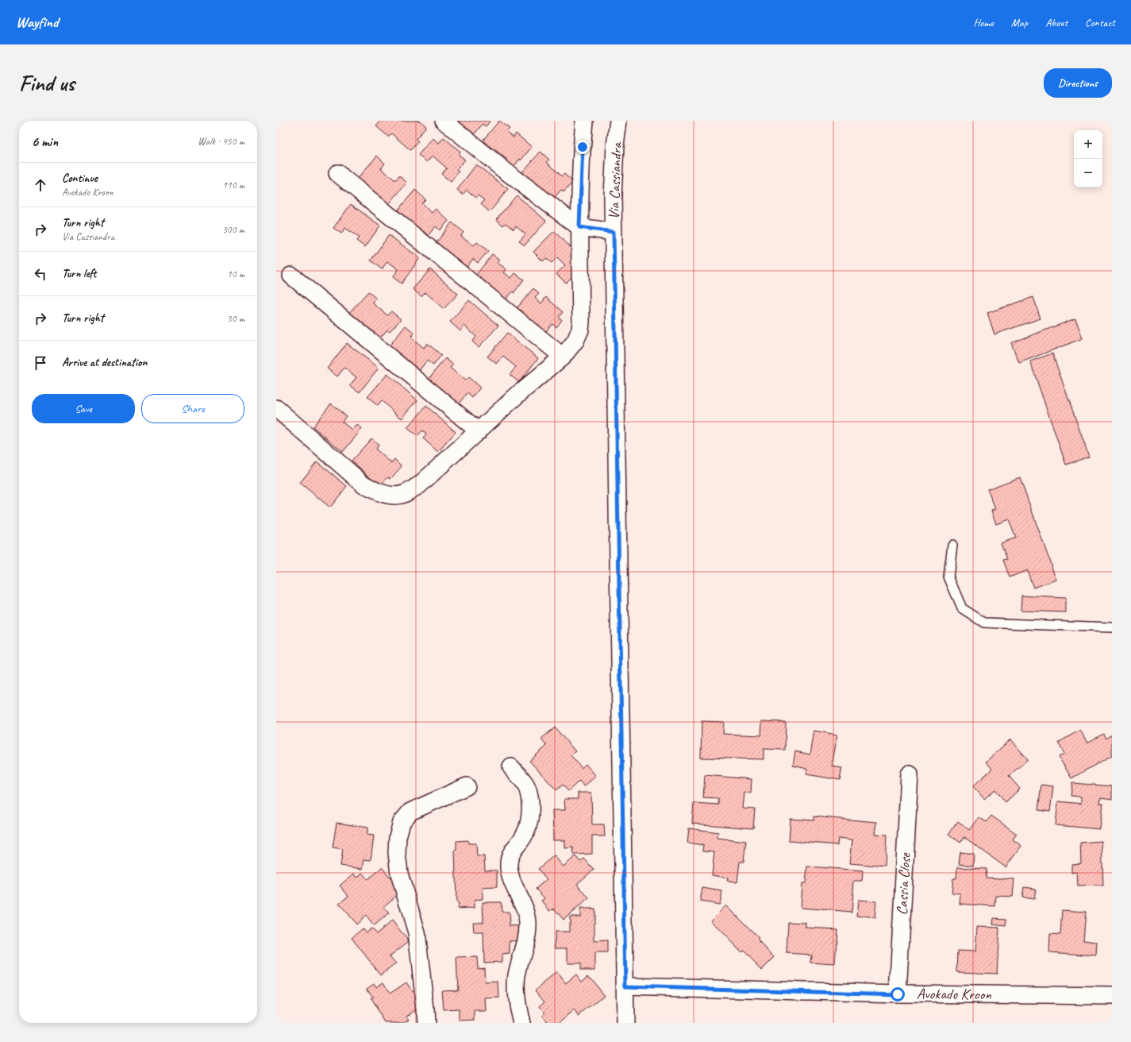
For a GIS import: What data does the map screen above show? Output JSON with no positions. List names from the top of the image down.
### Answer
{
  "streets": {
    "street": ["Via Cassiandra", "Cassia Close", "Avokado Kroon"]
  },
  "crossings": [
    ["Via Cassiandra", "Avokado Kroon"],
    ["Cassia Close", "Avokado Kroon"]
  ],
  "page": {
    "header": "Wayfind",
    "nav": [
      "Home",
      "Map",
      "About",
      "Contact"
    ],
    "buttons": [
      "Directions",
      ["Save", "Share"]
    ],
    "title": "Find us",
    "heading": ["6 min", "Walk · 450 m"],
    "map_buttons": ["+", "−"],
    "list": [
      ["Continue", "Avokado Kroon", "110 m"],
      ["Turn right", "Via Cassiandra", "300 m"],
      ["Turn left", "10 m"],
      ["Turn right", "30 m"],
      "Arrive at destination"
    ]
  }
}
